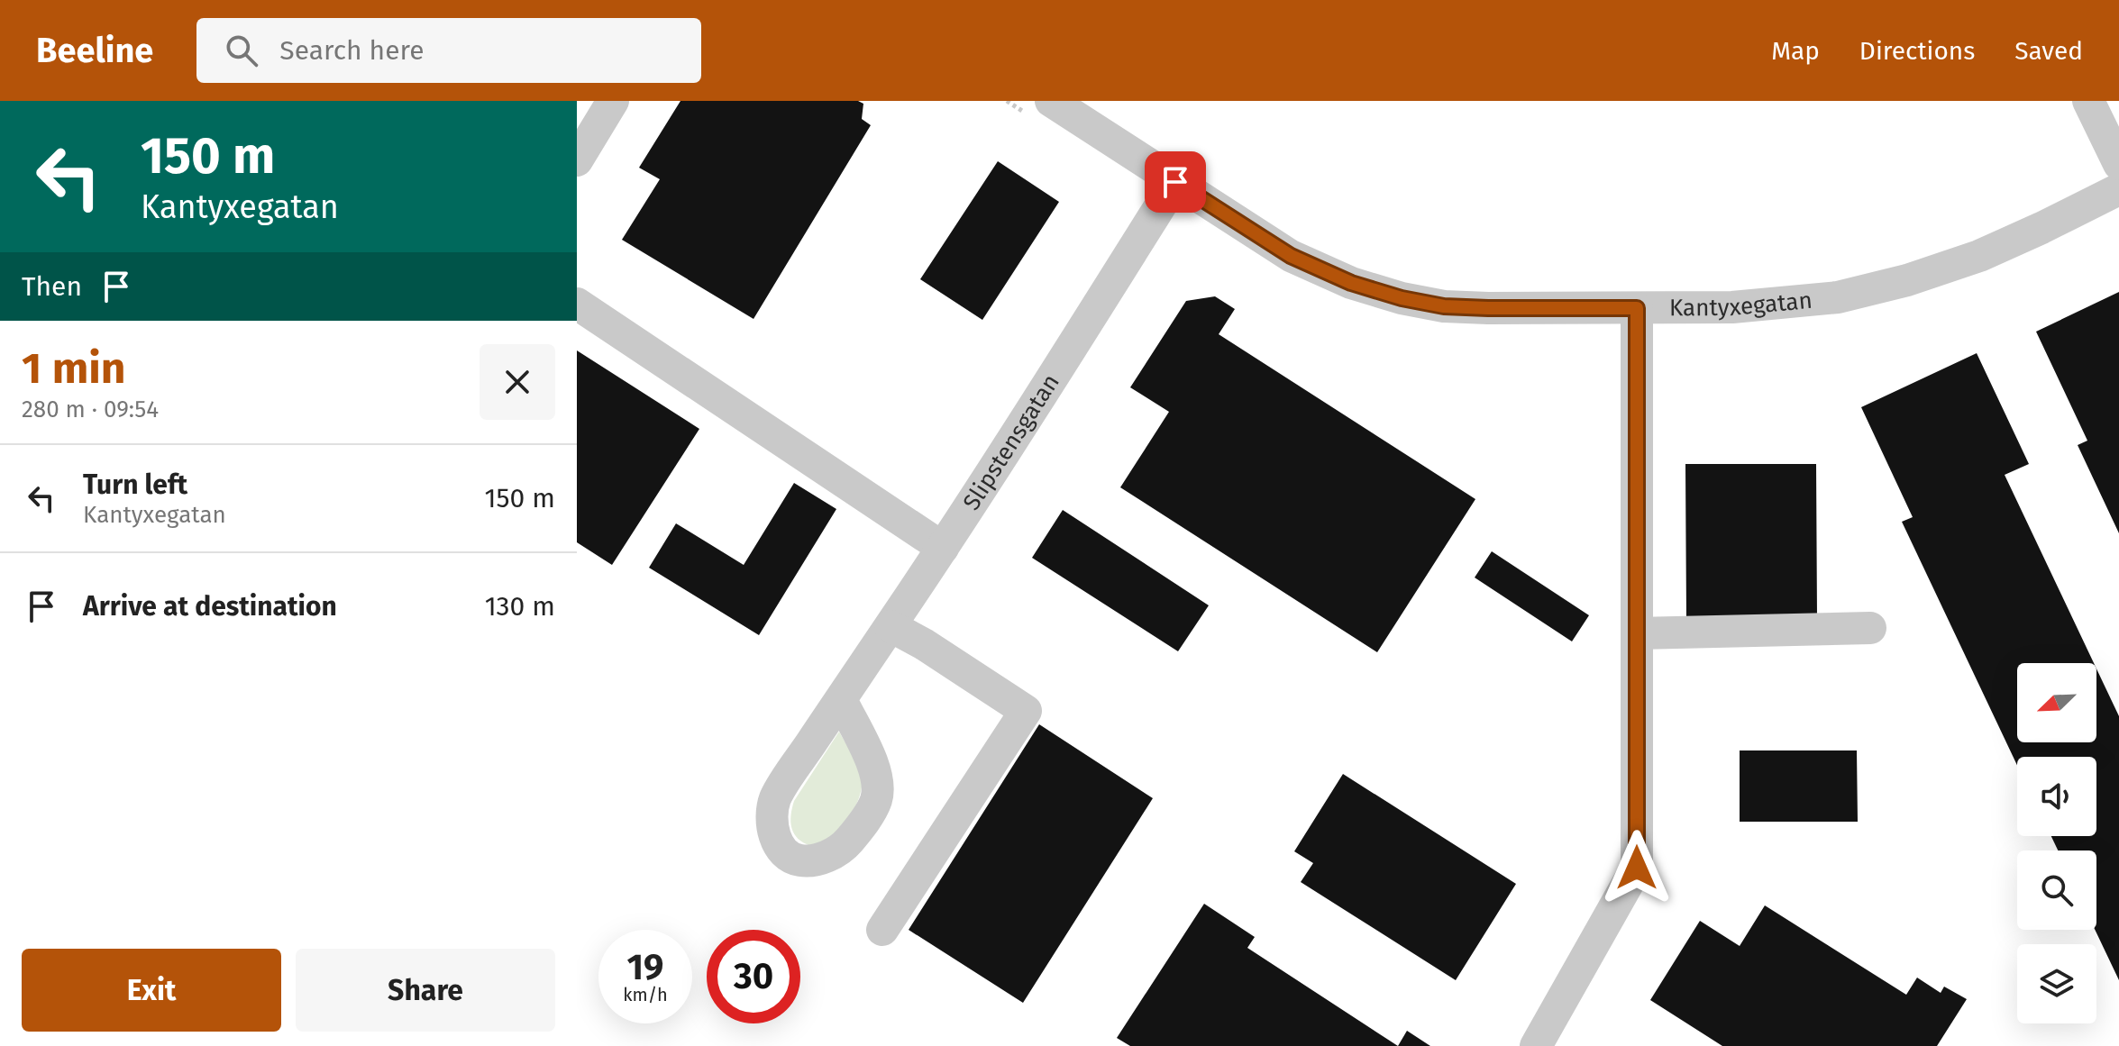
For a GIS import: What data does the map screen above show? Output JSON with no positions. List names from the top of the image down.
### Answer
{
  "streets": {
    "street": ["Kantyxegatan", "Slipstensgatan"]
  },
  "crossings": [
    ["Kantyxegatan", "Slipstensgatan"]
  ],
  "north": "bottom left",
  "page": {
    "header": "Beeline",
    "search": "Search here",
    "nav": ["Map", "Directions", "Saved"],
    "turn": ["150 m", "Kantyxegatan"],
    "then": "Then",
    "heading": ["1 min", "280 m · 09:54"],
    "list": [
      {
        "name": "Turn left",
        "note": "Kantyxegatan",
        "value": "150 m"
      },
      {
        "name": "Arrive at destination",
        "value": "130 m"
      }
    ],
    "speed": "19 km/h",
    "limit": "30",
    "buttons": ["Exit", "Share"]
  }
}
